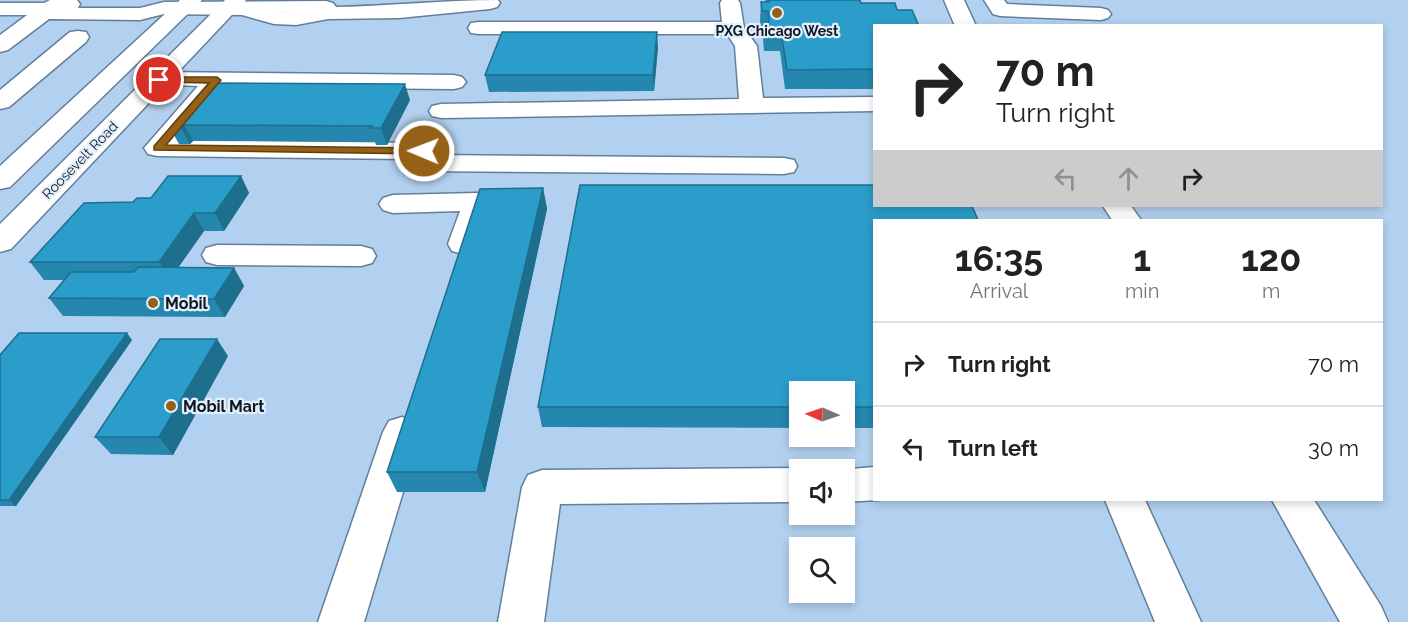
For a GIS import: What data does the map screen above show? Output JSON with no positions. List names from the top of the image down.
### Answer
{
  "streets": {
    "main road": ["Roosevelt Road"]
  },
  "places": ["PXG Chicago West", "Mobil", "Mobil Mart"],
  "north": "left",
  "page": {
    "turn": ["70 m", "Turn right"],
    "eta": [
      "16:35",
      "Arrival",
      "1",
      "min",
      "120",
      "m"
    ],
    "list": [
      {
        "name": "Turn right",
        "value": "70 m"
      },
      {
        "name": "Turn left",
        "value": "30 m"
      }
    ]
  }
}
